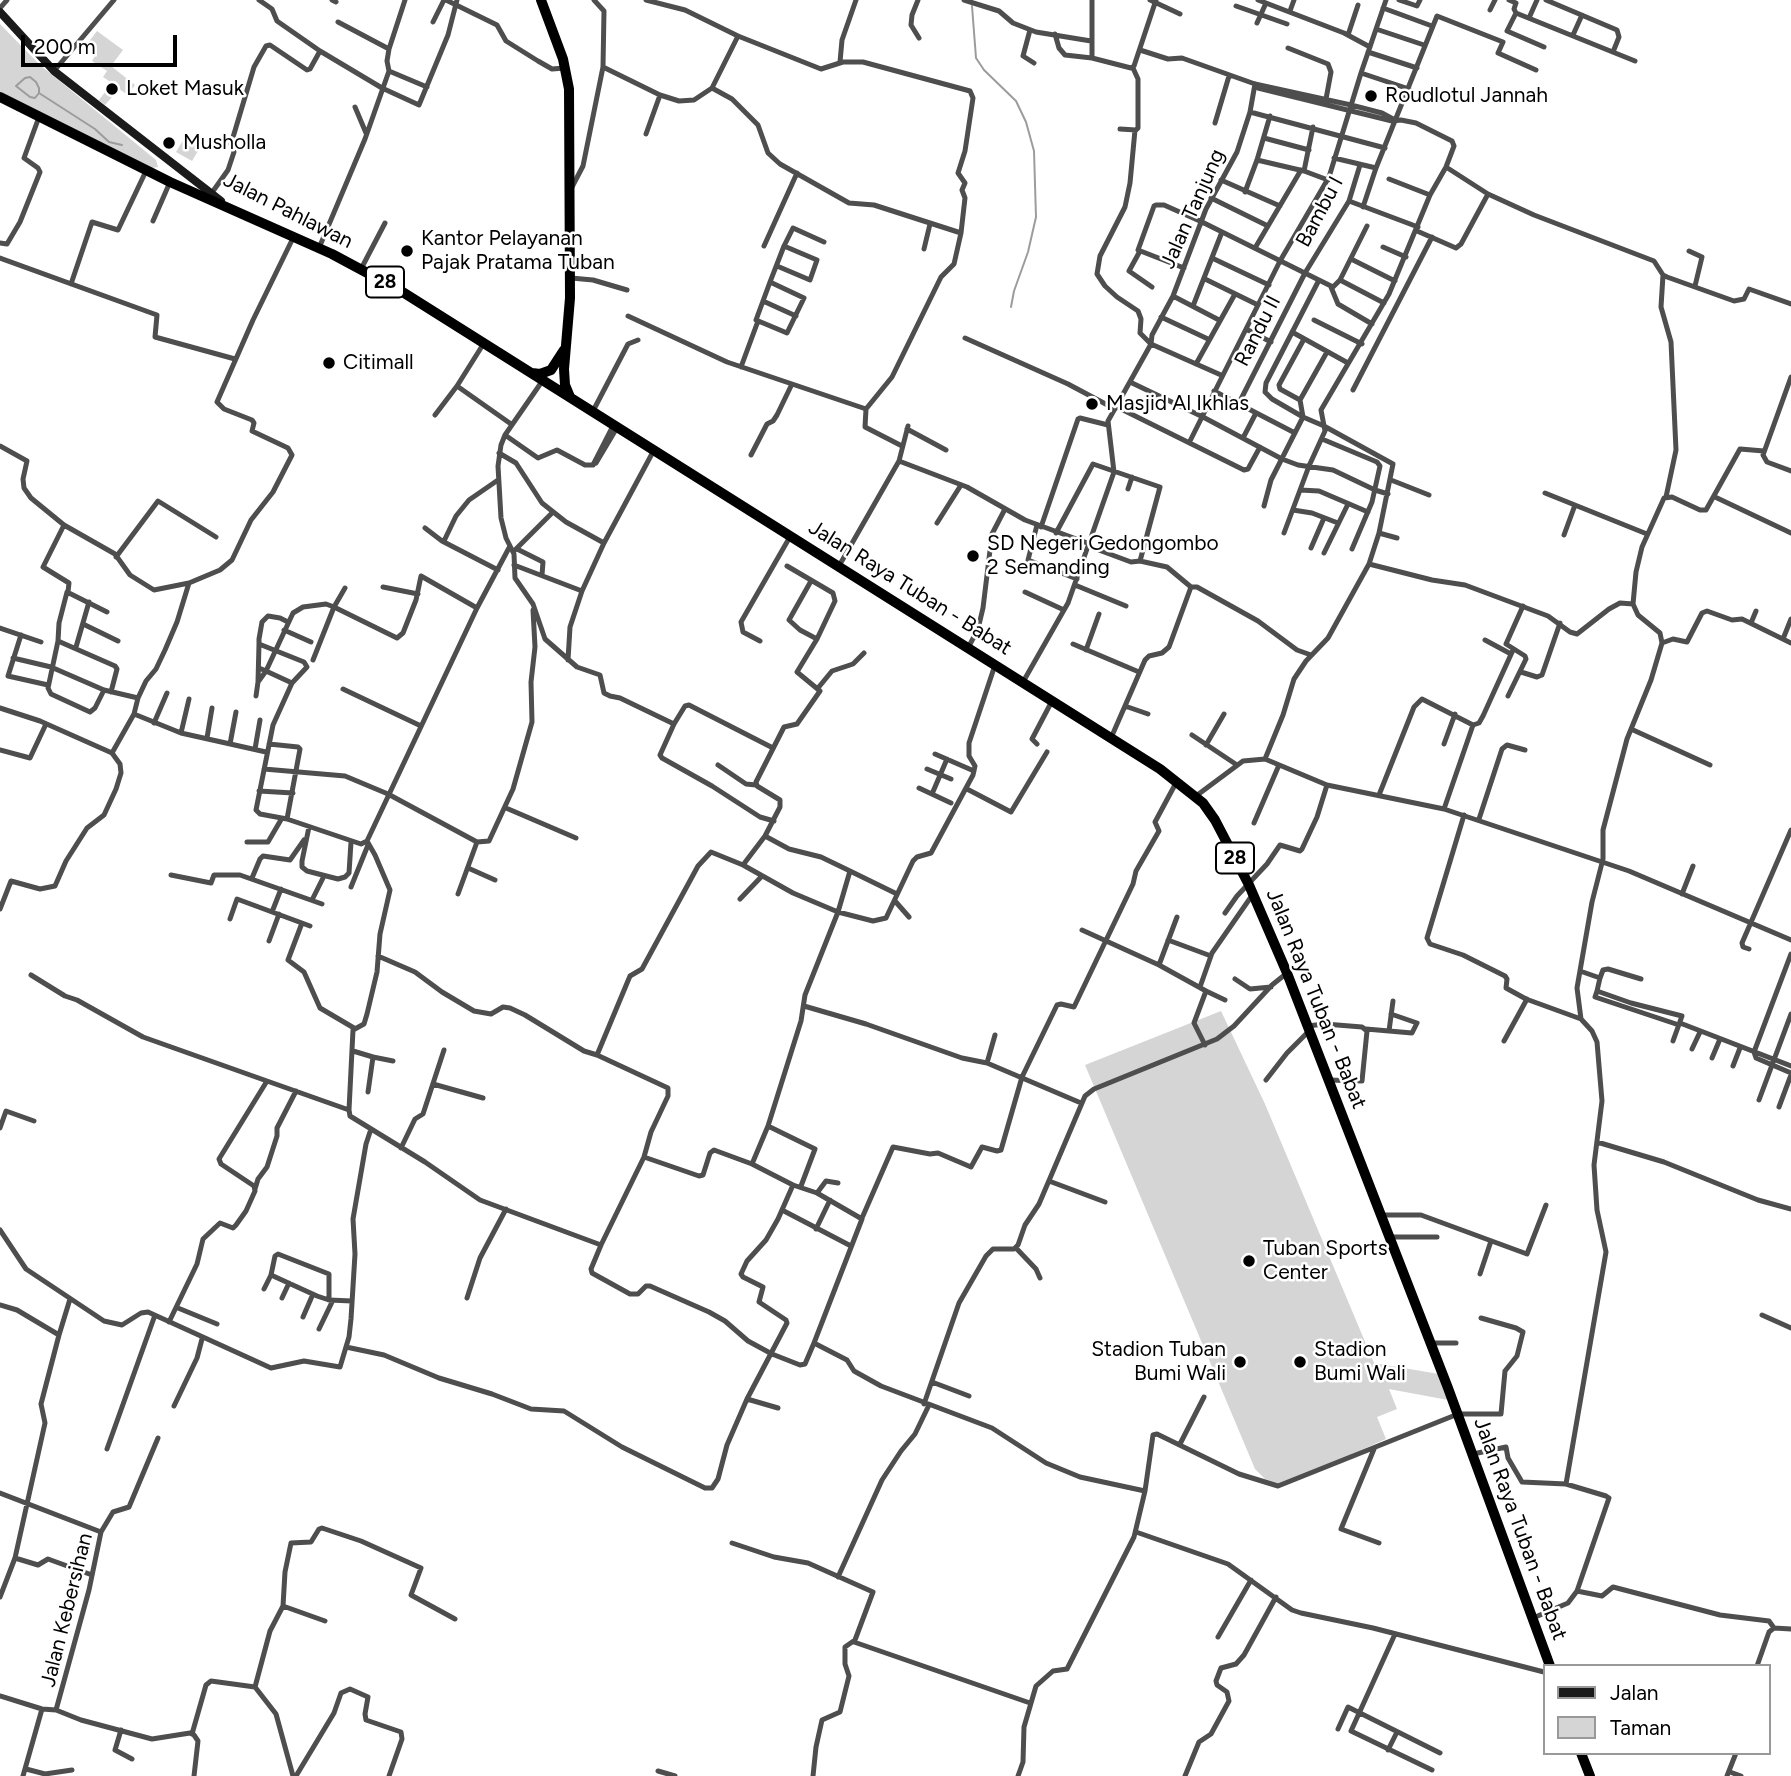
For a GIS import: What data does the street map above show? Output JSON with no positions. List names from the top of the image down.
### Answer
{
  "streets": {
    "highway": ["Jalan Pahlawan", "28", "Jalan Raya Tuban - Babat"],
    "street": [
      "Jalan Tanjung",
      "Bambu I",
      "Randu II",
      "Jalan Kebersihan"
    ]
  },
  "crossings": [
    ["Jalan Pahlawan", "28"],
    ["Jalan Pahlawan", "Jalan Raya Tuban - Babat"],
    ["Bambu I", "Randu II"]
  ],
  "places": [
    "Loket Masuk",
    "Roudlotul Jannah",
    "Musholla",
    "Kantor Pelayanan Pajak Pratama Tuban",
    "Citimall",
    "Masjid Al Ikhlas",
    "SD Negeri Gedongombo 2 Semanding",
    "Tuban Sports Center",
    "Stadion Tuban Bumi Wali",
    "Stadion Bumi Wali"
  ],
  "legend": ["Jalan", "Taman"],
  "scale_bar": "200 m"
}
